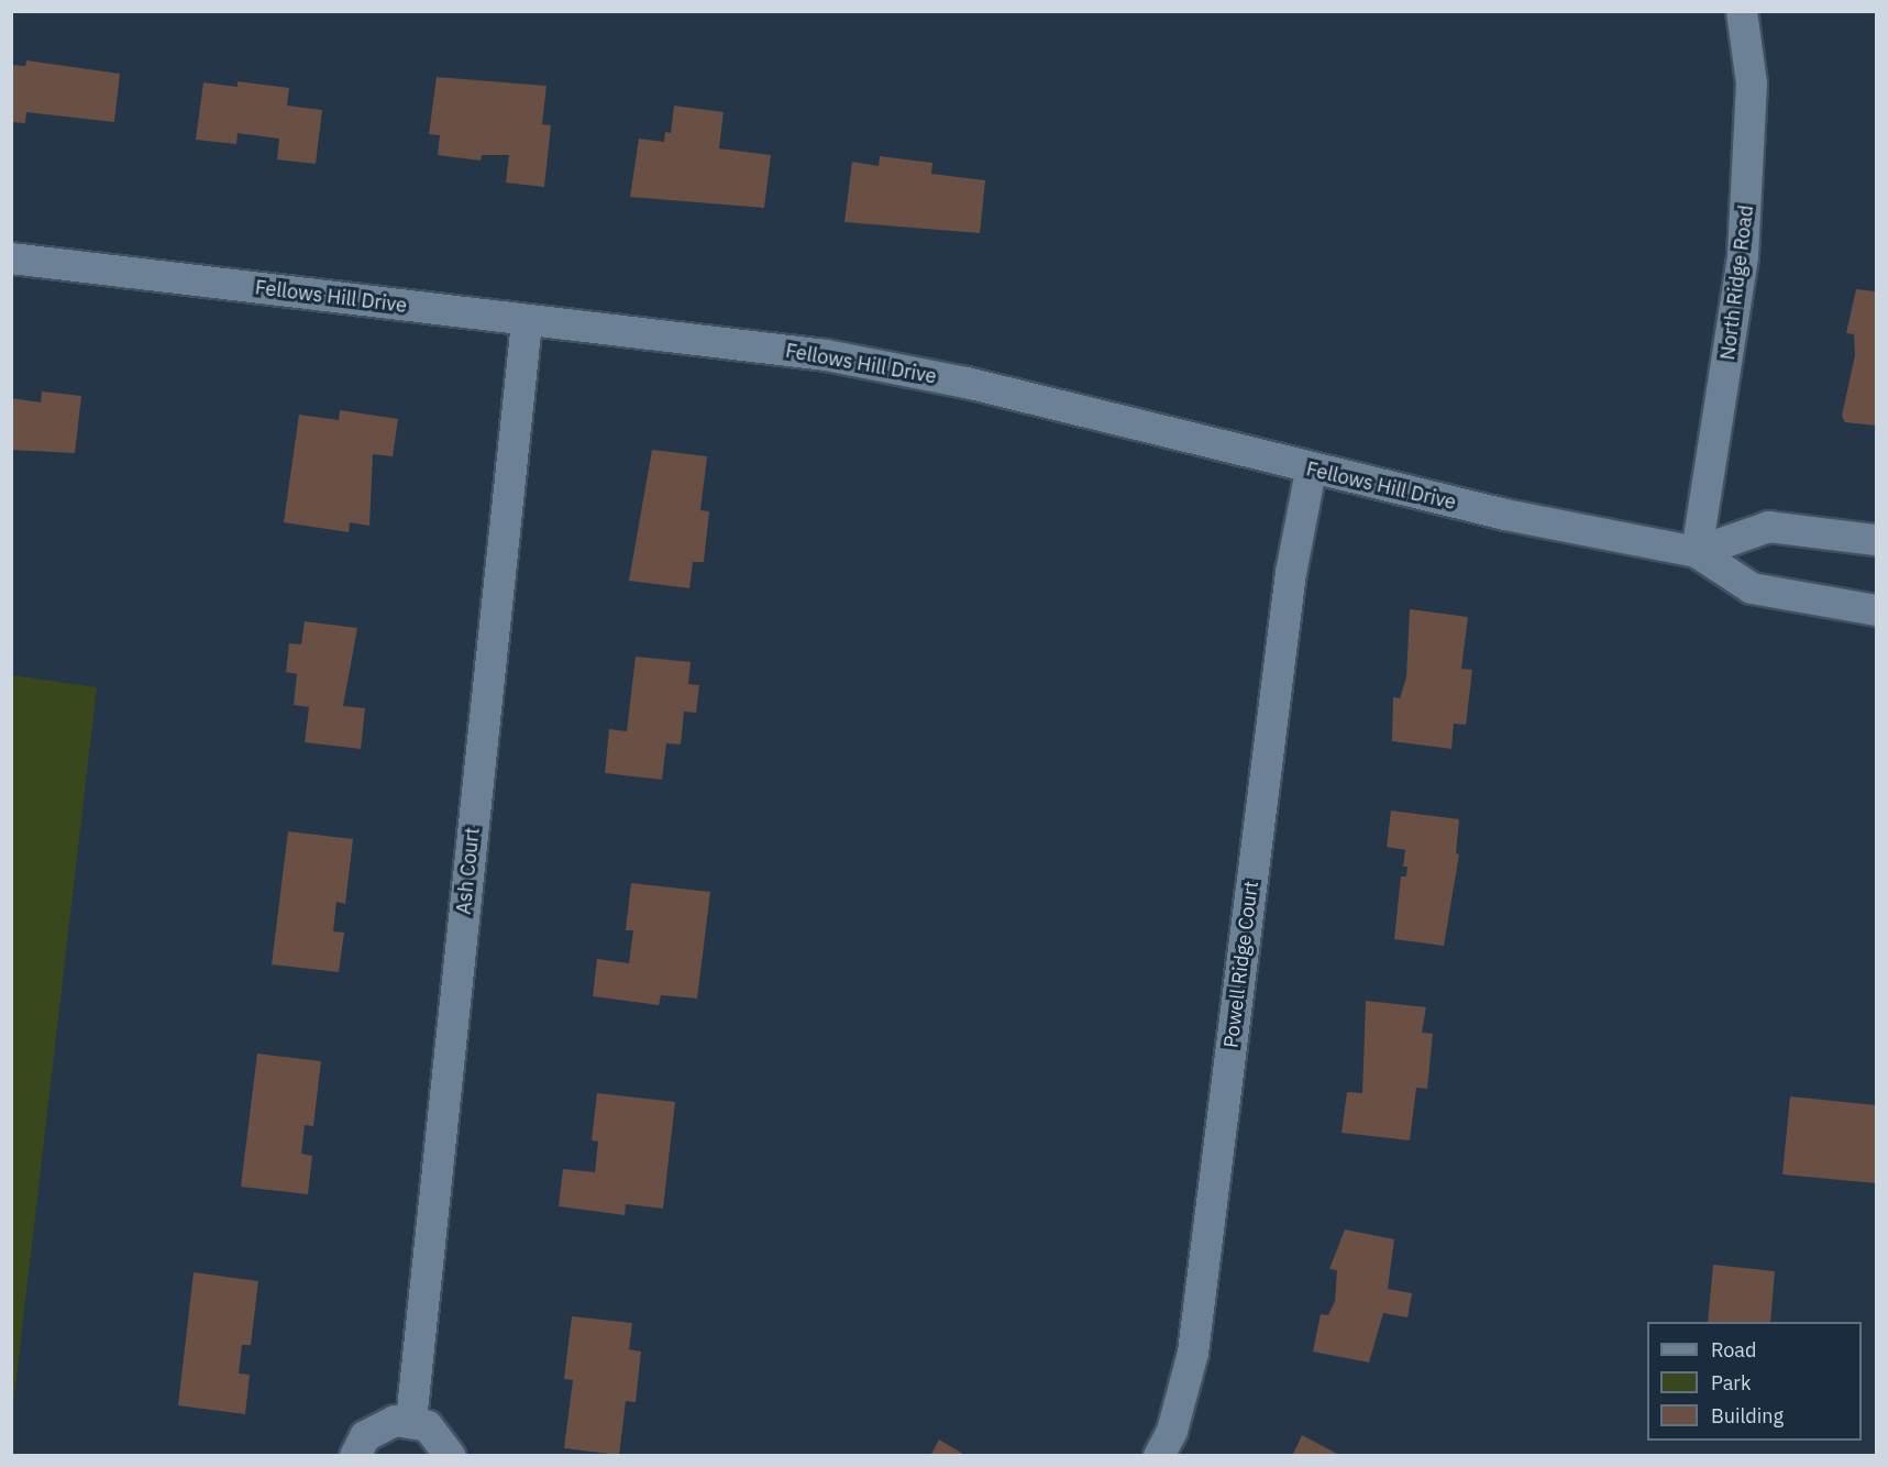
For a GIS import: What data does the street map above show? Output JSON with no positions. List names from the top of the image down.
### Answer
{
  "streets": {
    "street": [
      "North Ridge Road",
      "Fellows Hill Drive",
      "Ash Court",
      "Powell Ridge Court"
    ]
  },
  "crossings": [
    ["North Ridge Road", "Fellows Hill Drive"],
    ["Fellows Hill Drive", "Ash Court"],
    ["Fellows Hill Drive", "Powell Ridge Court"]
  ],
  "legend": ["Road", "Park", "Building"]
}
